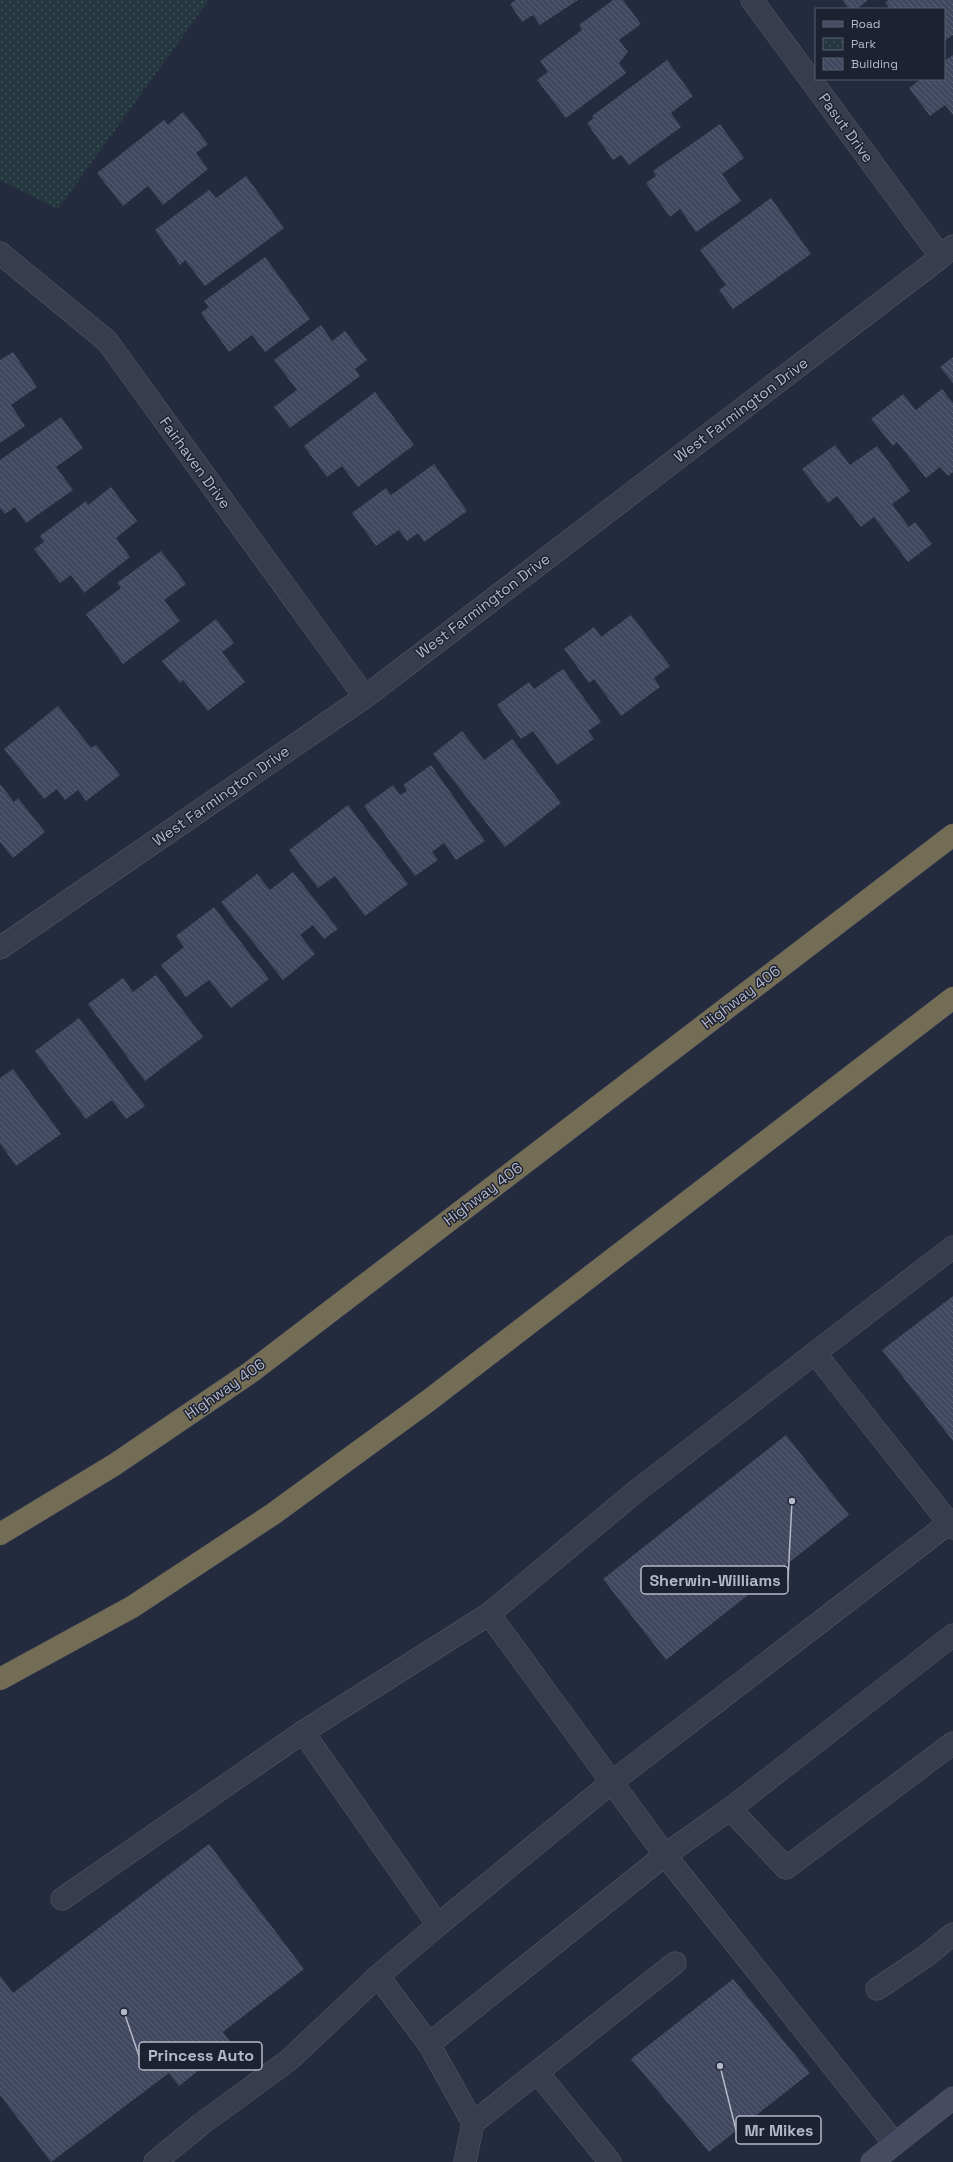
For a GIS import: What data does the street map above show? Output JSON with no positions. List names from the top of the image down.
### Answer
{
  "streets": {
    "highway": ["Highway 406"],
    "street": ["Pasut Drive", "West Farmington Drive", "Fairhaven Drive"]
  },
  "crossings": [
    ["Pasut Drive", "West Farmington Drive"],
    ["West Farmington Drive", "Fairhaven Drive"]
  ],
  "places": ["Sherwin-Williams", "Princess Auto", "Mr Mikes"],
  "legend": ["Road", "Park", "Building"]
}
